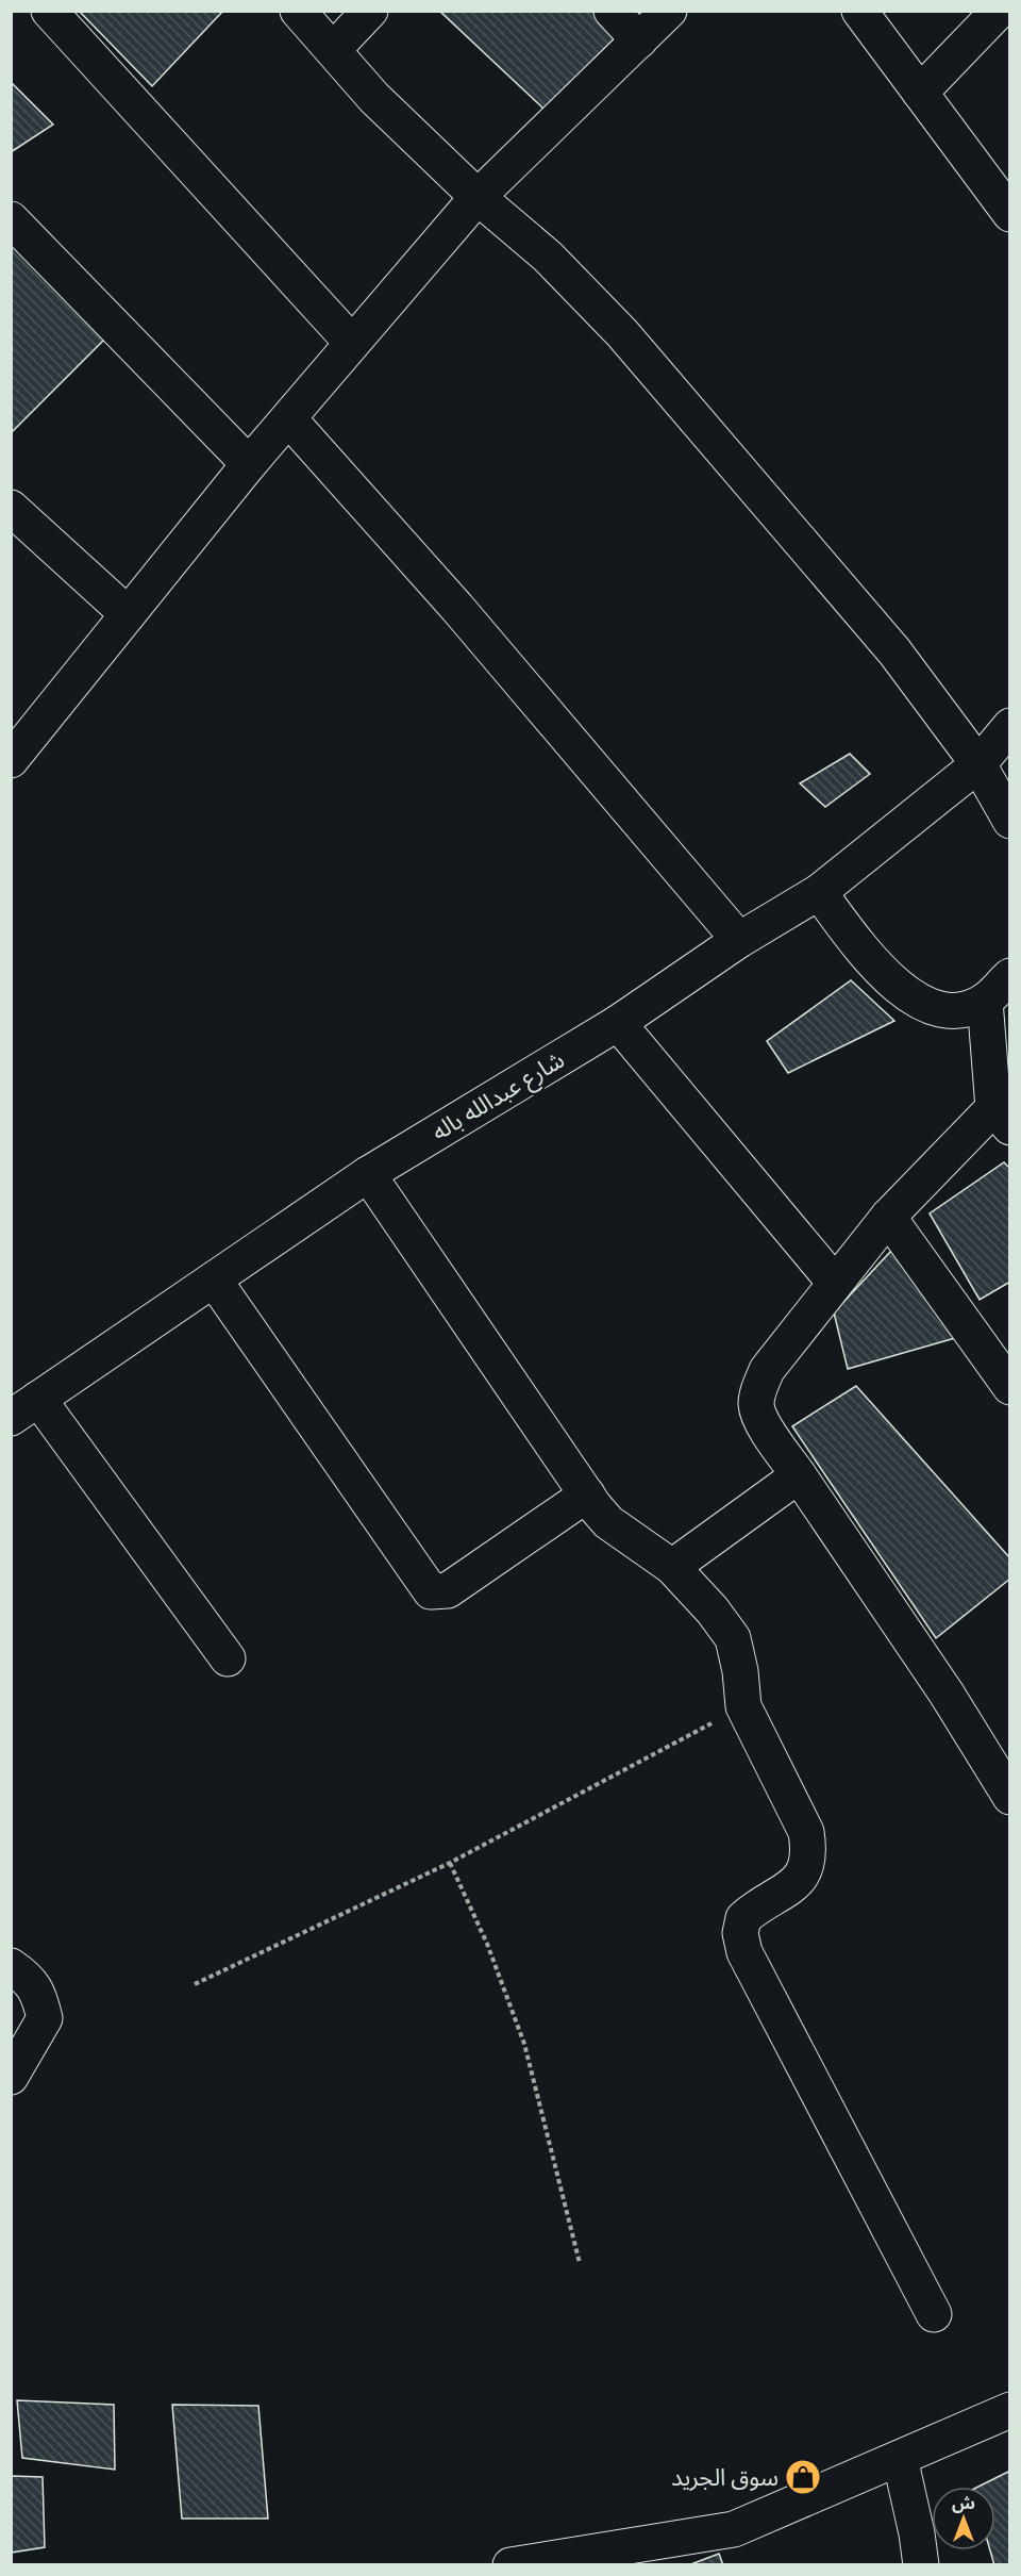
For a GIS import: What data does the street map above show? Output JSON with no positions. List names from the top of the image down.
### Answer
{
  "streets": {
    "street": ["شارع عبدالله باله"]
  },
  "places": {
    "shop": ["سوق الجريد"]
  },
  "north": "top"
}
